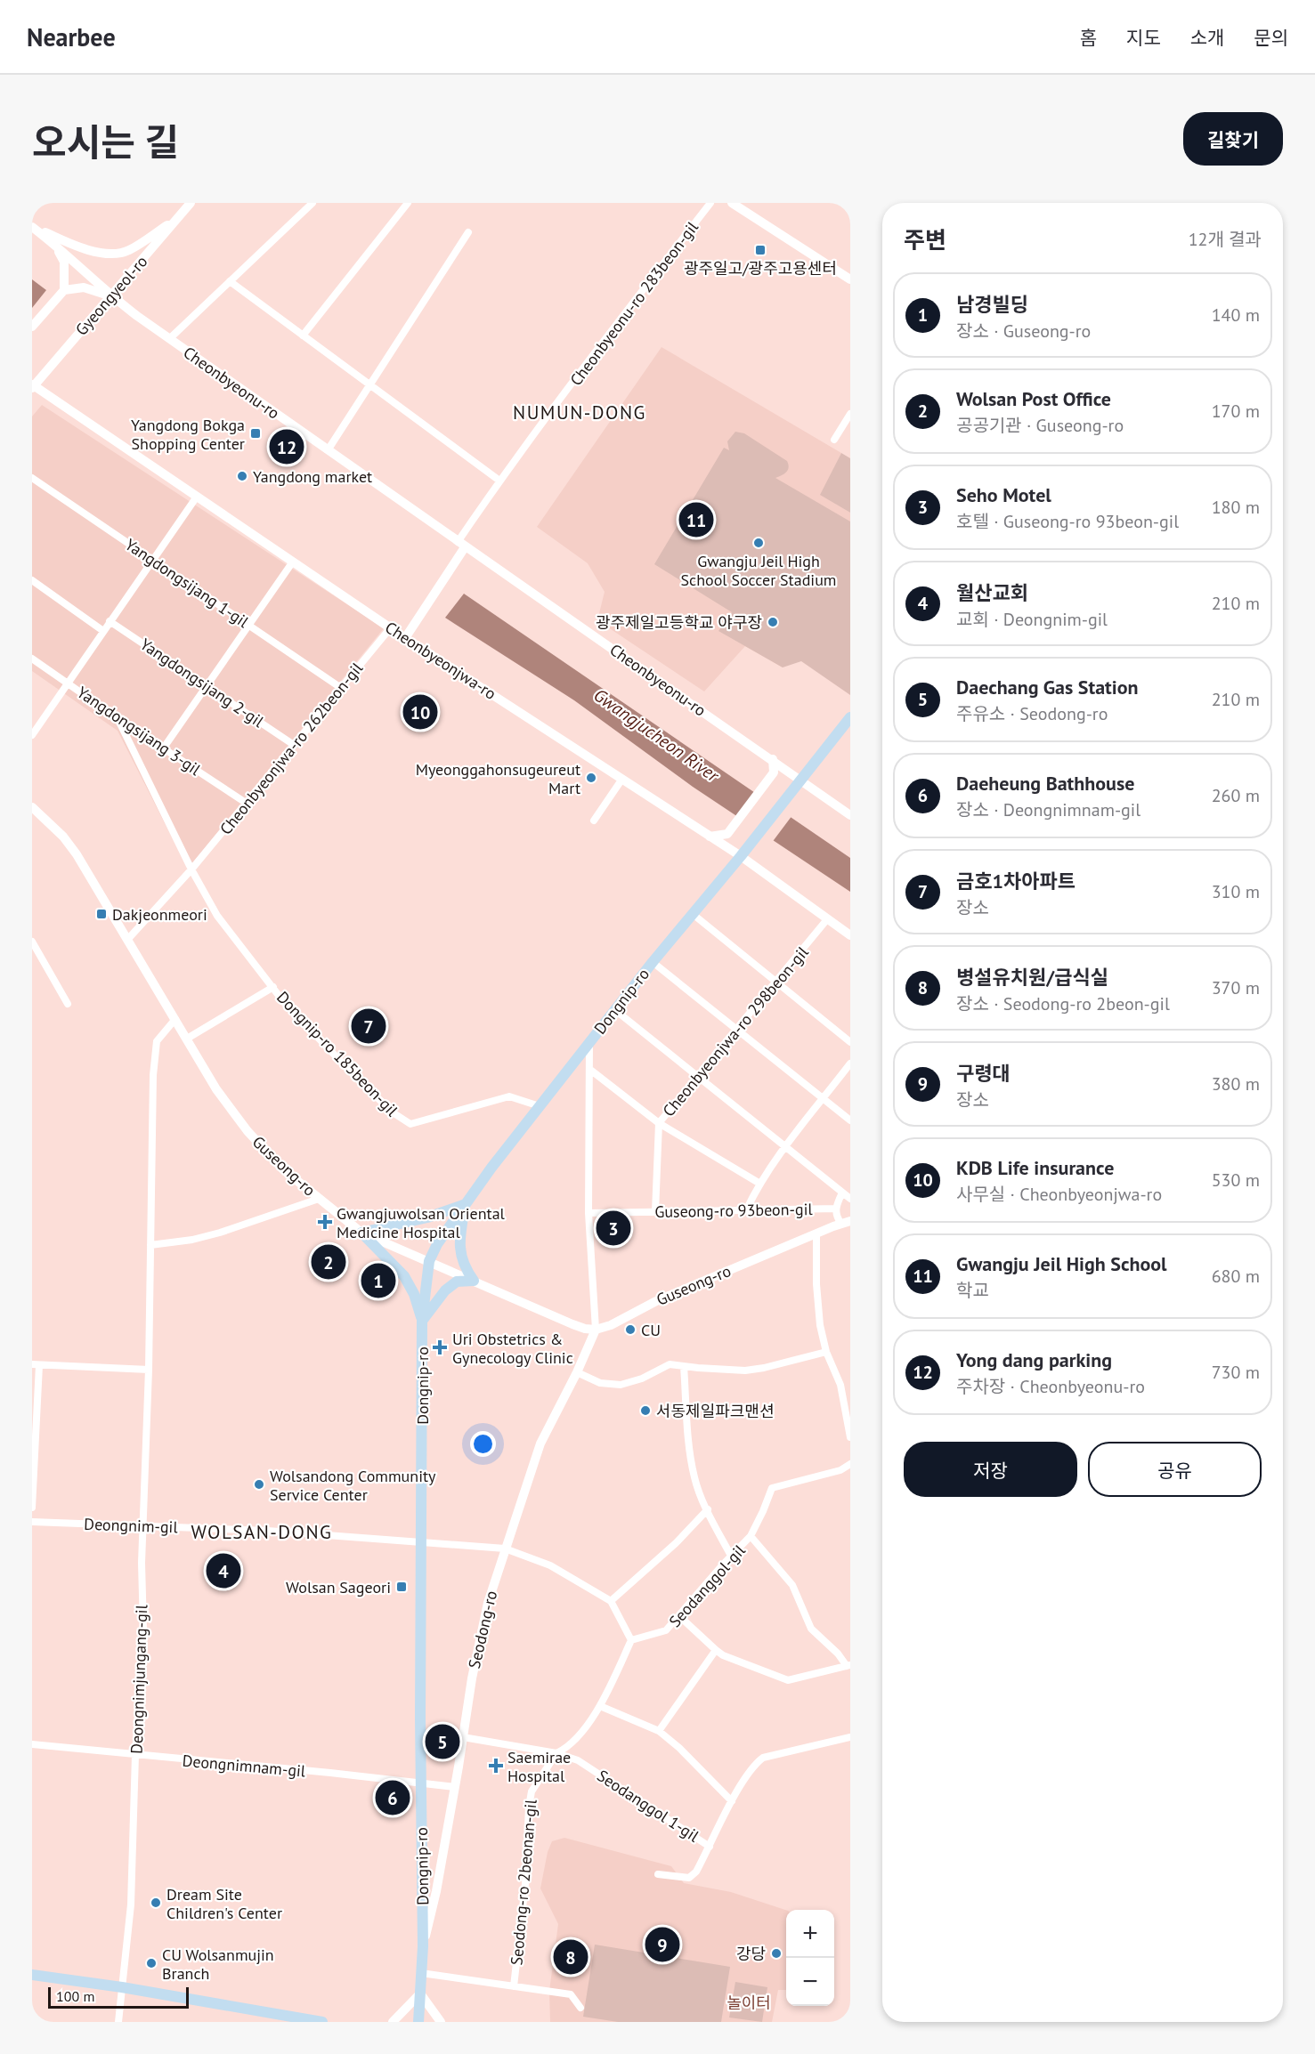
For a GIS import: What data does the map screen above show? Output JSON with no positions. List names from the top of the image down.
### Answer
{
  "streets": {
    "main road": ["Dongnip-ro"],
    "street": [
      "Gyeongyeol-ro",
      "Cheonbyeonu-ro 283beon-gil",
      "Cheonbyeonu-ro",
      "Yangdongsijang 1-gil",
      "Cheonbyeonjwa-ro",
      "Yangdongsijang 2-gil",
      "Yangdongsijang 3-gil",
      "Cheonbyeonjwa-ro 262beon-gil",
      "Cheonbyeonjwa-ro 298beon-gil",
      "Dongnip-ro 185beon-gil",
      "Guseong-ro",
      "Guseong-ro 93beon-gil",
      "Deongnim-gil",
      "Seodanggol-gil",
      "Seodong-ro",
      "Deongnimjungang-gil",
      "Deongnimnam-gil",
      "Seodanggol 1-gil",
      "Seodong-ro 2beonan-gil"
    ]
  },
  "crossings": [
    ["Gyeongyeol-ro", "Cheonbyeonu-ro"],
    ["Gyeongyeol-ro", "Cheonbyeonjwa-ro"],
    ["Cheonbyeonu-ro 283beon-gil", "Cheonbyeonu-ro"],
    ["Cheonbyeonu-ro", "Dongnip-ro"],
    ["Yangdongsijang 1-gil", "Cheonbyeonjwa-ro 262beon-gil"],
    ["Cheonbyeonjwa-ro", "Cheonbyeonjwa-ro 262beon-gil"],
    ["Cheonbyeonjwa-ro", "Dongnip-ro"],
    ["Cheonbyeonjwa-ro", "Cheonbyeonjwa-ro 298beon-gil"],
    ["Yangdongsijang 2-gil", "Cheonbyeonjwa-ro 262beon-gil"],
    ["Yangdongsijang 3-gil", "Cheonbyeonjwa-ro 262beon-gil"],
    ["Yangdongsijang 3-gil", "Dongnip-ro 185beon-gil"],
    ["Cheonbyeonjwa-ro 262beon-gil", "Dongnip-ro 185beon-gil"],
    ["Cheonbyeonjwa-ro 262beon-gil", "Guseong-ro"],
    ["Dongnip-ro", "Dongnip-ro 185beon-gil"],
    ["Dongnip-ro", "Guseong-ro"],
    ["Dongnip-ro", "Deongnim-gil"],
    ["Dongnip-ro", "Seodong-ro"],
    ["Dongnip-ro", "Deongnimnam-gil"],
    ["Cheonbyeonjwa-ro 298beon-gil", "Guseong-ro 93beon-gil"],
    ["Guseong-ro", "Seodong-ro"],
    ["Guseong-ro", "Deongnimjungang-gil"],
    ["Deongnim-gil", "Seodong-ro"],
    ["Deongnim-gil", "Deongnimjungang-gil"],
    ["Seodong-ro", "Deongnimnam-gil"],
    ["Deongnimjungang-gil", "Deongnimnam-gil"],
    ["Seodanggol 1-gil", "Seodong-ro 2beonan-gil"]
  ],
  "districts": ["NUMUN-DONG", "WOLSAN-DONG"],
  "water": ["Gwangjucheon River"],
  "parks": ["놀이터"],
  "places": {
    "transit": [
      "광주일고/광주고용센터",
      "Yangdong Bokga Shopping Center",
      "Dakjeonmeori",
      "Wolsan Sageori"
    ],
    "other": [
      "Yangdong market",
      "Gwangju Jeil High School Soccer Stadium",
      "광주제일고등학교 야구장",
      "Myeonggahonsugeureut Mart",
      "CU",
      "서동제일파크맨션",
      "Wolsandong Community Service Center",
      "Dream Site Children's Center",
      "강당",
      "CU Wolsanmujin Branch"
    ],
    "health": ["Gwangjuwolsan Oriental Medicine Hospital", "Uri Obstetrics & Gynecology Clinic", "Saemirae Hospital"]
  },
  "scale_bar": "100 m",
  "page": {
    "header": "Nearbee",
    "nav": [
      "홈",
      "지도",
      "소개",
      "문의"
    ],
    "title": "오시는 길",
    "buttons": [
      "길찾기",
      ["저장", "공유"]
    ],
    "heading": ["주변", "12개 결과"],
    "list": [
      {
        "mark": "1",
        "name": "남경빌딩",
        "note": "장소 · Guseong-ro",
        "value": "140 m"
      },
      {
        "mark": "2",
        "name": "Wolsan Post Office",
        "note": "공공기관 · Guseong-ro",
        "value": "170 m"
      },
      {
        "mark": "3",
        "name": "Seho Motel",
        "note": "호텔 · Guseong-ro 93beon-gil",
        "value": "180 m"
      },
      {
        "mark": "4",
        "name": "월산교회",
        "note": "교회 · Deongnim-gil",
        "value": "210 m"
      },
      {
        "mark": "5",
        "name": "Daechang Gas Station",
        "note": "주유소 · Seodong-ro",
        "value": "210 m"
      },
      {
        "mark": "6",
        "name": "Daeheung Bathhouse",
        "note": "장소 · Deongnimnam-gil",
        "value": "260 m"
      },
      {
        "mark": "7",
        "name": "금호1차아파트",
        "note": "장소",
        "value": "310 m"
      },
      {
        "mark": "8",
        "name": "병설유치원/급식실",
        "note": "장소 · Seodong-ro 2beon-gil",
        "value": "370 m"
      },
      {
        "mark": "9",
        "name": "구령대",
        "note": "장소",
        "value": "380 m"
      },
      {
        "mark": "10",
        "name": "KDB Life insurance",
        "note": "사무실 · Cheonbyeonjwa-ro",
        "value": "530 m"
      },
      {
        "mark": "11",
        "name": "Gwangju Jeil High School",
        "note": "학교",
        "value": "680 m"
      },
      {
        "mark": "12",
        "name": "Yong dang parking",
        "note": "주차장 · Cheonbyeonu-ro",
        "value": "730 m"
      }
    ],
    "pins": [
      "12",
      "11",
      "10",
      "7",
      "3",
      "2",
      "1",
      "4",
      "5",
      "6",
      "9",
      "8"
    ],
    "map_buttons": ["+", "−"],
    "scale": "100 m"
  }
}
